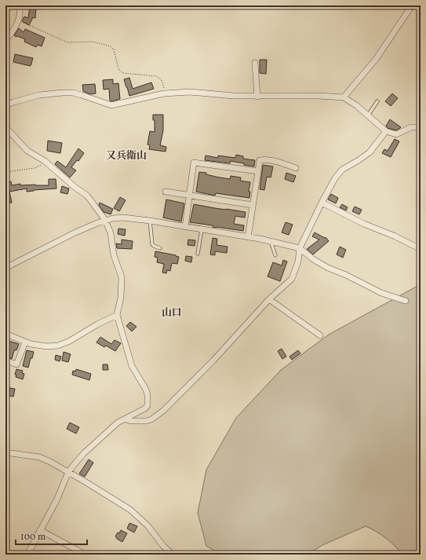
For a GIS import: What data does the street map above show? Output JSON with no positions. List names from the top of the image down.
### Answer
{
  "districts": ["又兵衛山", "山口"],
  "scale_bar": "100 m"
}
